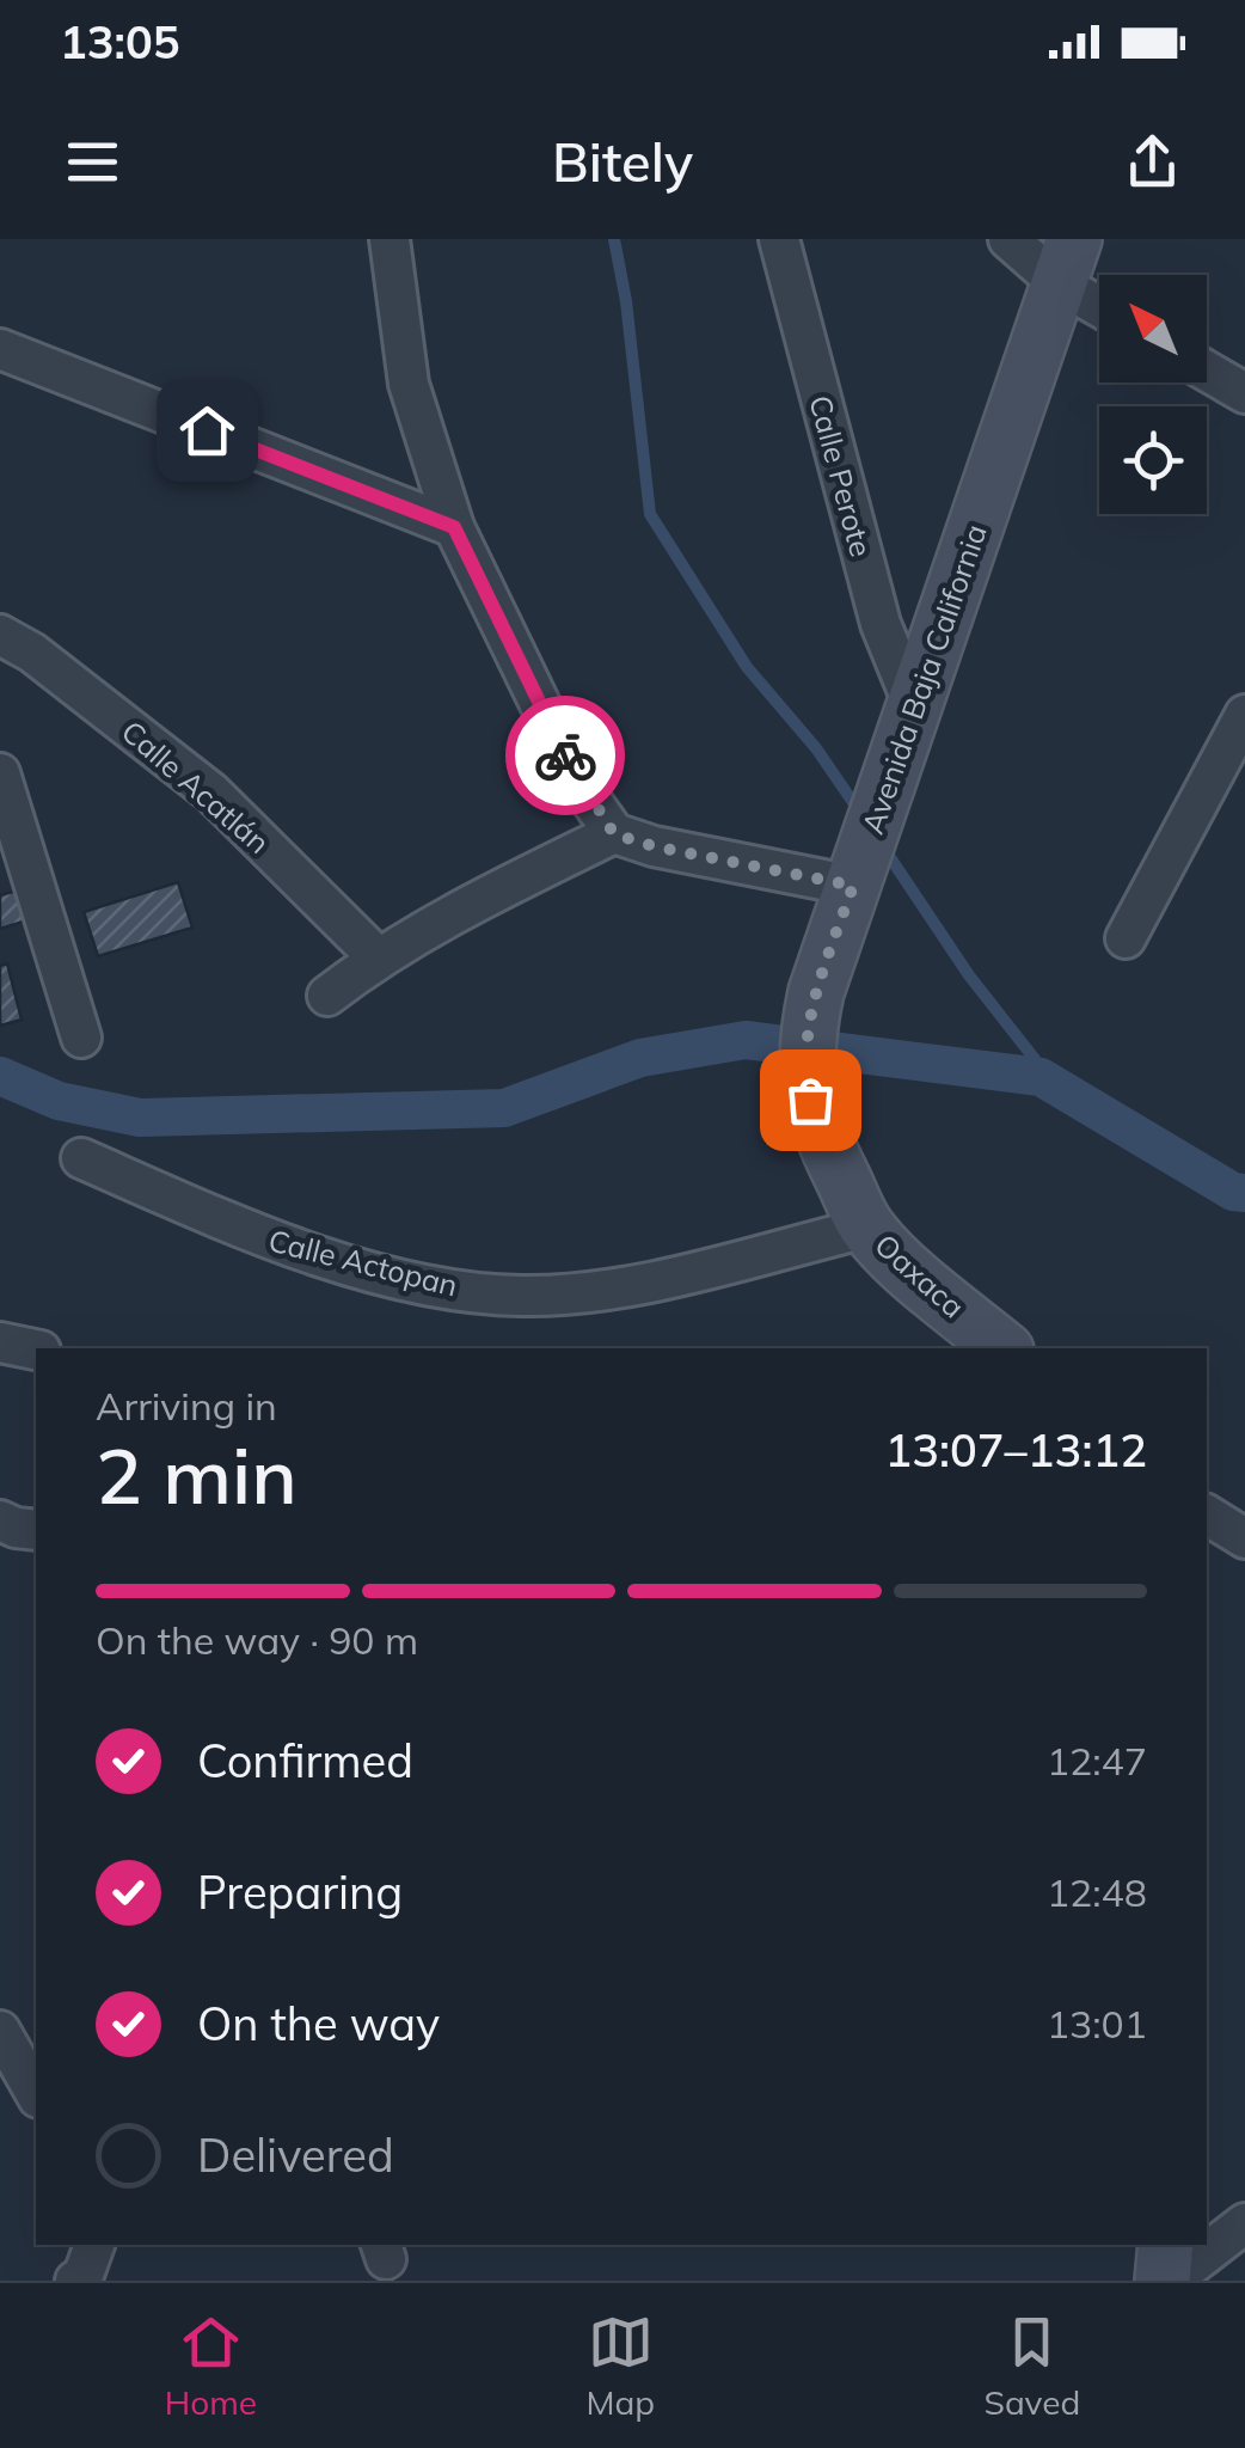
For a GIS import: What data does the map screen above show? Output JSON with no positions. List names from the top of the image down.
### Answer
{
  "streets": {
    "main road": ["Avenida Baja California", "Oaxaca"],
    "street": ["Calle Perote", "Calle Acatlán", "Calle Actopan"]
  },
  "crossings": [
    ["Calle Perote", "Avenida Baja California"],
    ["Avenida Baja California", "Oaxaca"],
    ["Calle Actopan", "Oaxaca"]
  ],
  "north": "top left",
  "page": {
    "status": "13:05",
    "header": "Bitely",
    "heading": ["2 min", "Arriving in", "13:07–13:12"],
    "bar": "On the way · 90 m",
    "list": [
      ["Confirmed", "12:47"],
      ["Preparing", "12:48"],
      ["On the way", "13:01"],
      "Delivered"
    ],
    "tabs": ["Home", "Map", "Saved"]
  }
}
